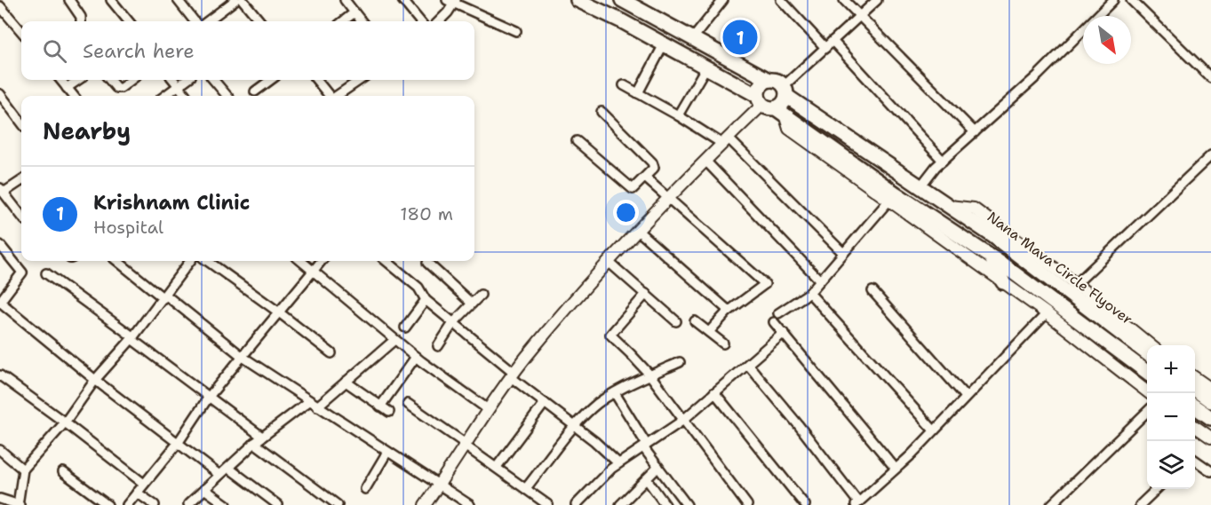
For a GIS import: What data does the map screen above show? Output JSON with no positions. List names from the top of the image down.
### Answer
{
  "streets": {
    "highway": ["Nana Mava Circle Flyover"]
  },
  "north": "bottom right",
  "page": {
    "pins": "1",
    "search": "Search here",
    "heading": "Nearby",
    "list": [
      {
        "mark": "1",
        "name": "Krishnam Clinic",
        "note": "Hospital",
        "value": "180 m"
      }
    ],
    "map_buttons": ["+", "−"]
  }
}
